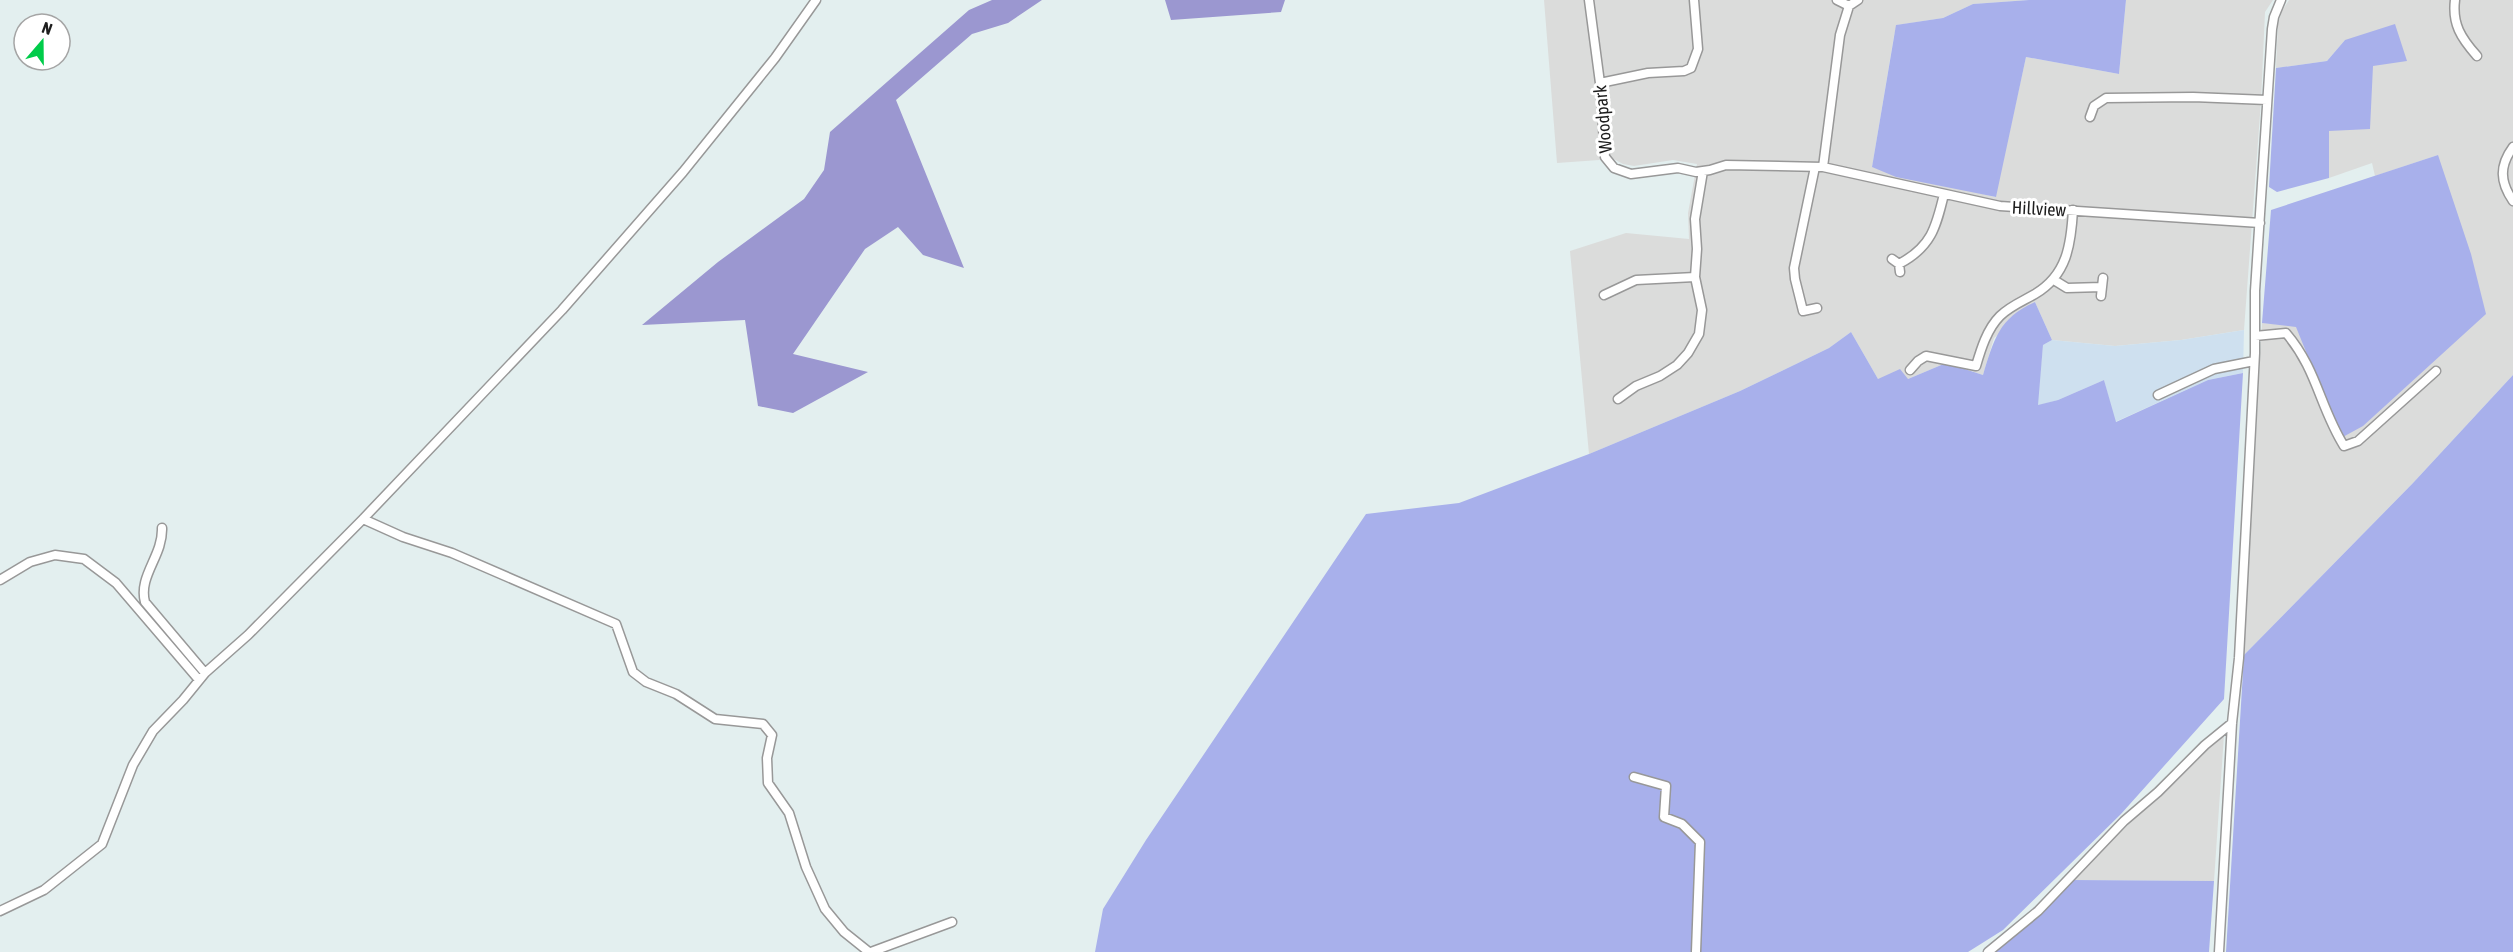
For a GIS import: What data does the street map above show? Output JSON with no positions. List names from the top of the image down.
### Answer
{
  "streets": {
    "street": ["Woodpark", "Hillview"]
  },
  "crossings": [
    ["Woodpark", "Hillview"]
  ],
  "north": "top"
}
